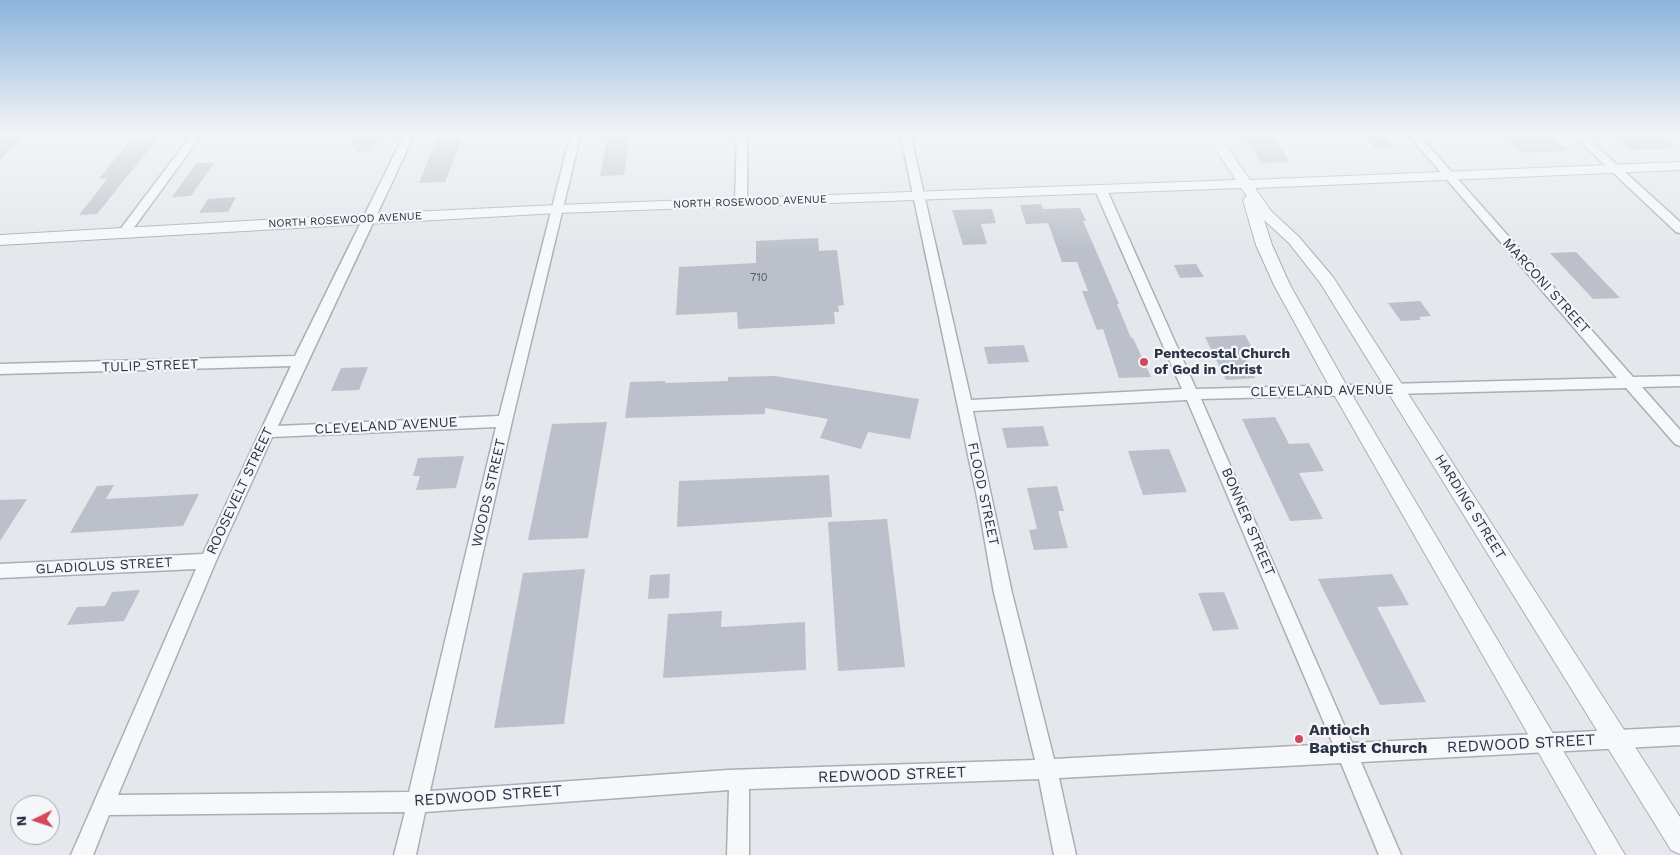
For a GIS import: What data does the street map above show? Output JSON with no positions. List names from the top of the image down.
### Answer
{
  "streets": {
    "street": [
      "NORTH ROSEWOOD AVENUE",
      "MARCONI STREET",
      "TULIP STREET",
      "CLEVELAND AVENUE",
      "ROOSEVELT STREET",
      "WOODS STREET",
      "FLOOD STREET",
      "HARDING STREET",
      "BONNER STREET",
      "GLADIOLUS STREET",
      "REDWOOD STREET"
    ]
  },
  "crossings": [
    ["NORTH ROSEWOOD AVENUE", "MARCONI STREET"],
    ["NORTH ROSEWOOD AVENUE", "ROOSEVELT STREET"],
    ["NORTH ROSEWOOD AVENUE", "WOODS STREET"],
    ["NORTH ROSEWOOD AVENUE", "FLOOD STREET"],
    ["NORTH ROSEWOOD AVENUE", "HARDING STREET"],
    ["NORTH ROSEWOOD AVENUE", "BONNER STREET"],
    ["MARCONI STREET", "CLEVELAND AVENUE"],
    ["TULIP STREET", "ROOSEVELT STREET"],
    ["CLEVELAND AVENUE", "ROOSEVELT STREET"],
    ["CLEVELAND AVENUE", "WOODS STREET"],
    ["CLEVELAND AVENUE", "FLOOD STREET"],
    ["CLEVELAND AVENUE", "HARDING STREET"],
    ["CLEVELAND AVENUE", "BONNER STREET"],
    ["ROOSEVELT STREET", "GLADIOLUS STREET"],
    ["ROOSEVELT STREET", "REDWOOD STREET"],
    ["WOODS STREET", "REDWOOD STREET"],
    ["FLOOD STREET", "REDWOOD STREET"],
    ["HARDING STREET", "REDWOOD STREET"],
    ["BONNER STREET", "REDWOOD STREET"]
  ],
  "places": ["Pentecostal Church of God in Christ", "Antioch Baptist Church"],
  "house_numbers": ["710"],
  "north": "left"
}
